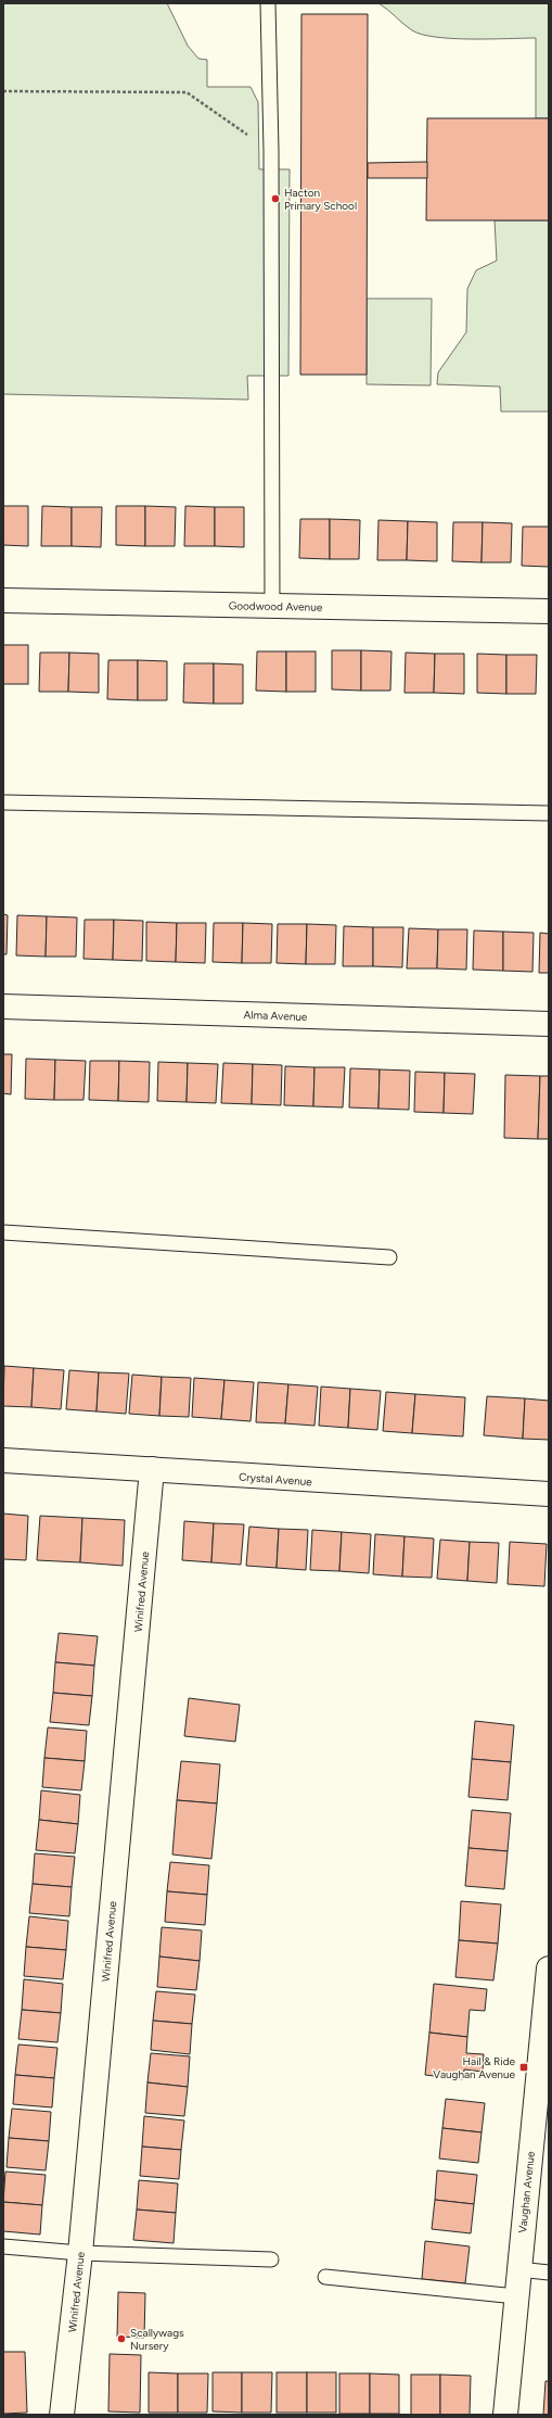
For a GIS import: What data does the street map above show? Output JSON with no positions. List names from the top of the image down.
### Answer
{
  "streets": {
    "street": [
      "Goodwood Avenue",
      "Alma Avenue",
      "Crystal Avenue",
      "Winifred Avenue",
      "Vaughan Avenue"
    ]
  },
  "crossings": [
    ["Crystal Avenue", "Winifred Avenue"]
  ],
  "places": {
    "other": ["Hacton Primary School", "Scallywags Nursery"],
    "transit": ["Hail & Ride Vaughan Avenue"]
  }
}
